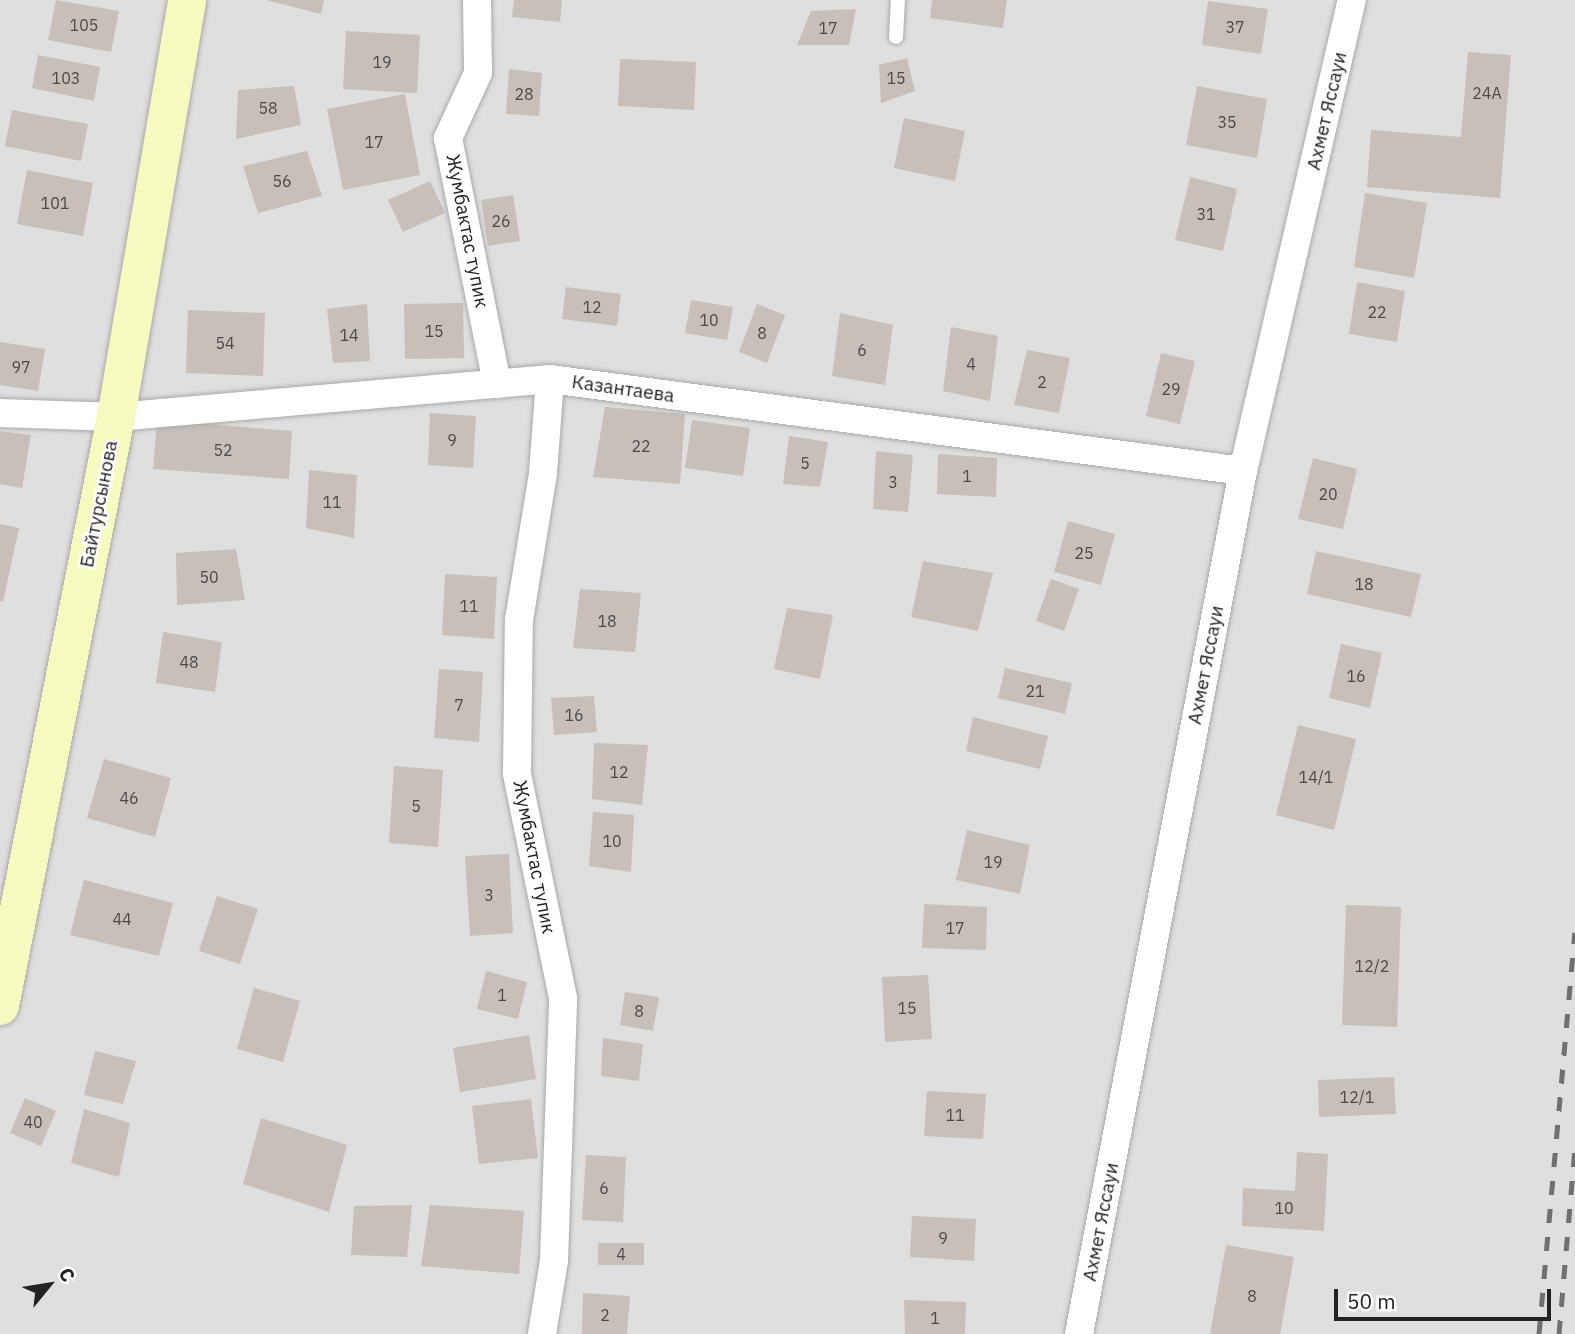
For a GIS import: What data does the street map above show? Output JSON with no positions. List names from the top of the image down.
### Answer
{
  "streets": {
    "main road": ["Байтурсынова"],
    "street": ["Ахмет Яссауи", "Жумбактас тупик", "Казантаева"]
  },
  "crossings": [
    ["Ахмет Яссауи", "Казантаева"],
    ["Жумбактас тупик", "Казантаева"],
    ["Казантаева", "Байтурсынова"]
  ],
  "house_numbers": [
    "105",
    "37",
    "17",
    "19",
    "103",
    "15",
    "24А",
    "28",
    "58",
    "35",
    "17",
    "56",
    "101",
    "31",
    "26",
    "12",
    "22",
    "10",
    "15",
    "8",
    "14",
    "54",
    "6",
    "4",
    "97",
    "2",
    "29",
    "9",
    "22",
    "52",
    "5",
    "1",
    "3",
    "20",
    "11",
    "25",
    "50",
    "18",
    "11",
    "18",
    "48",
    "16",
    "21",
    "7",
    "16",
    "12",
    "14/1",
    "46",
    "5",
    "10",
    "19",
    "3",
    "44",
    "17",
    "12/2",
    "1",
    "15",
    "8",
    "12/1",
    "11",
    "40",
    "6",
    "10",
    "9",
    "4",
    "8",
    "2",
    "1"
  ],
  "scale_bar": "50 m",
  "north": "top right"
}
